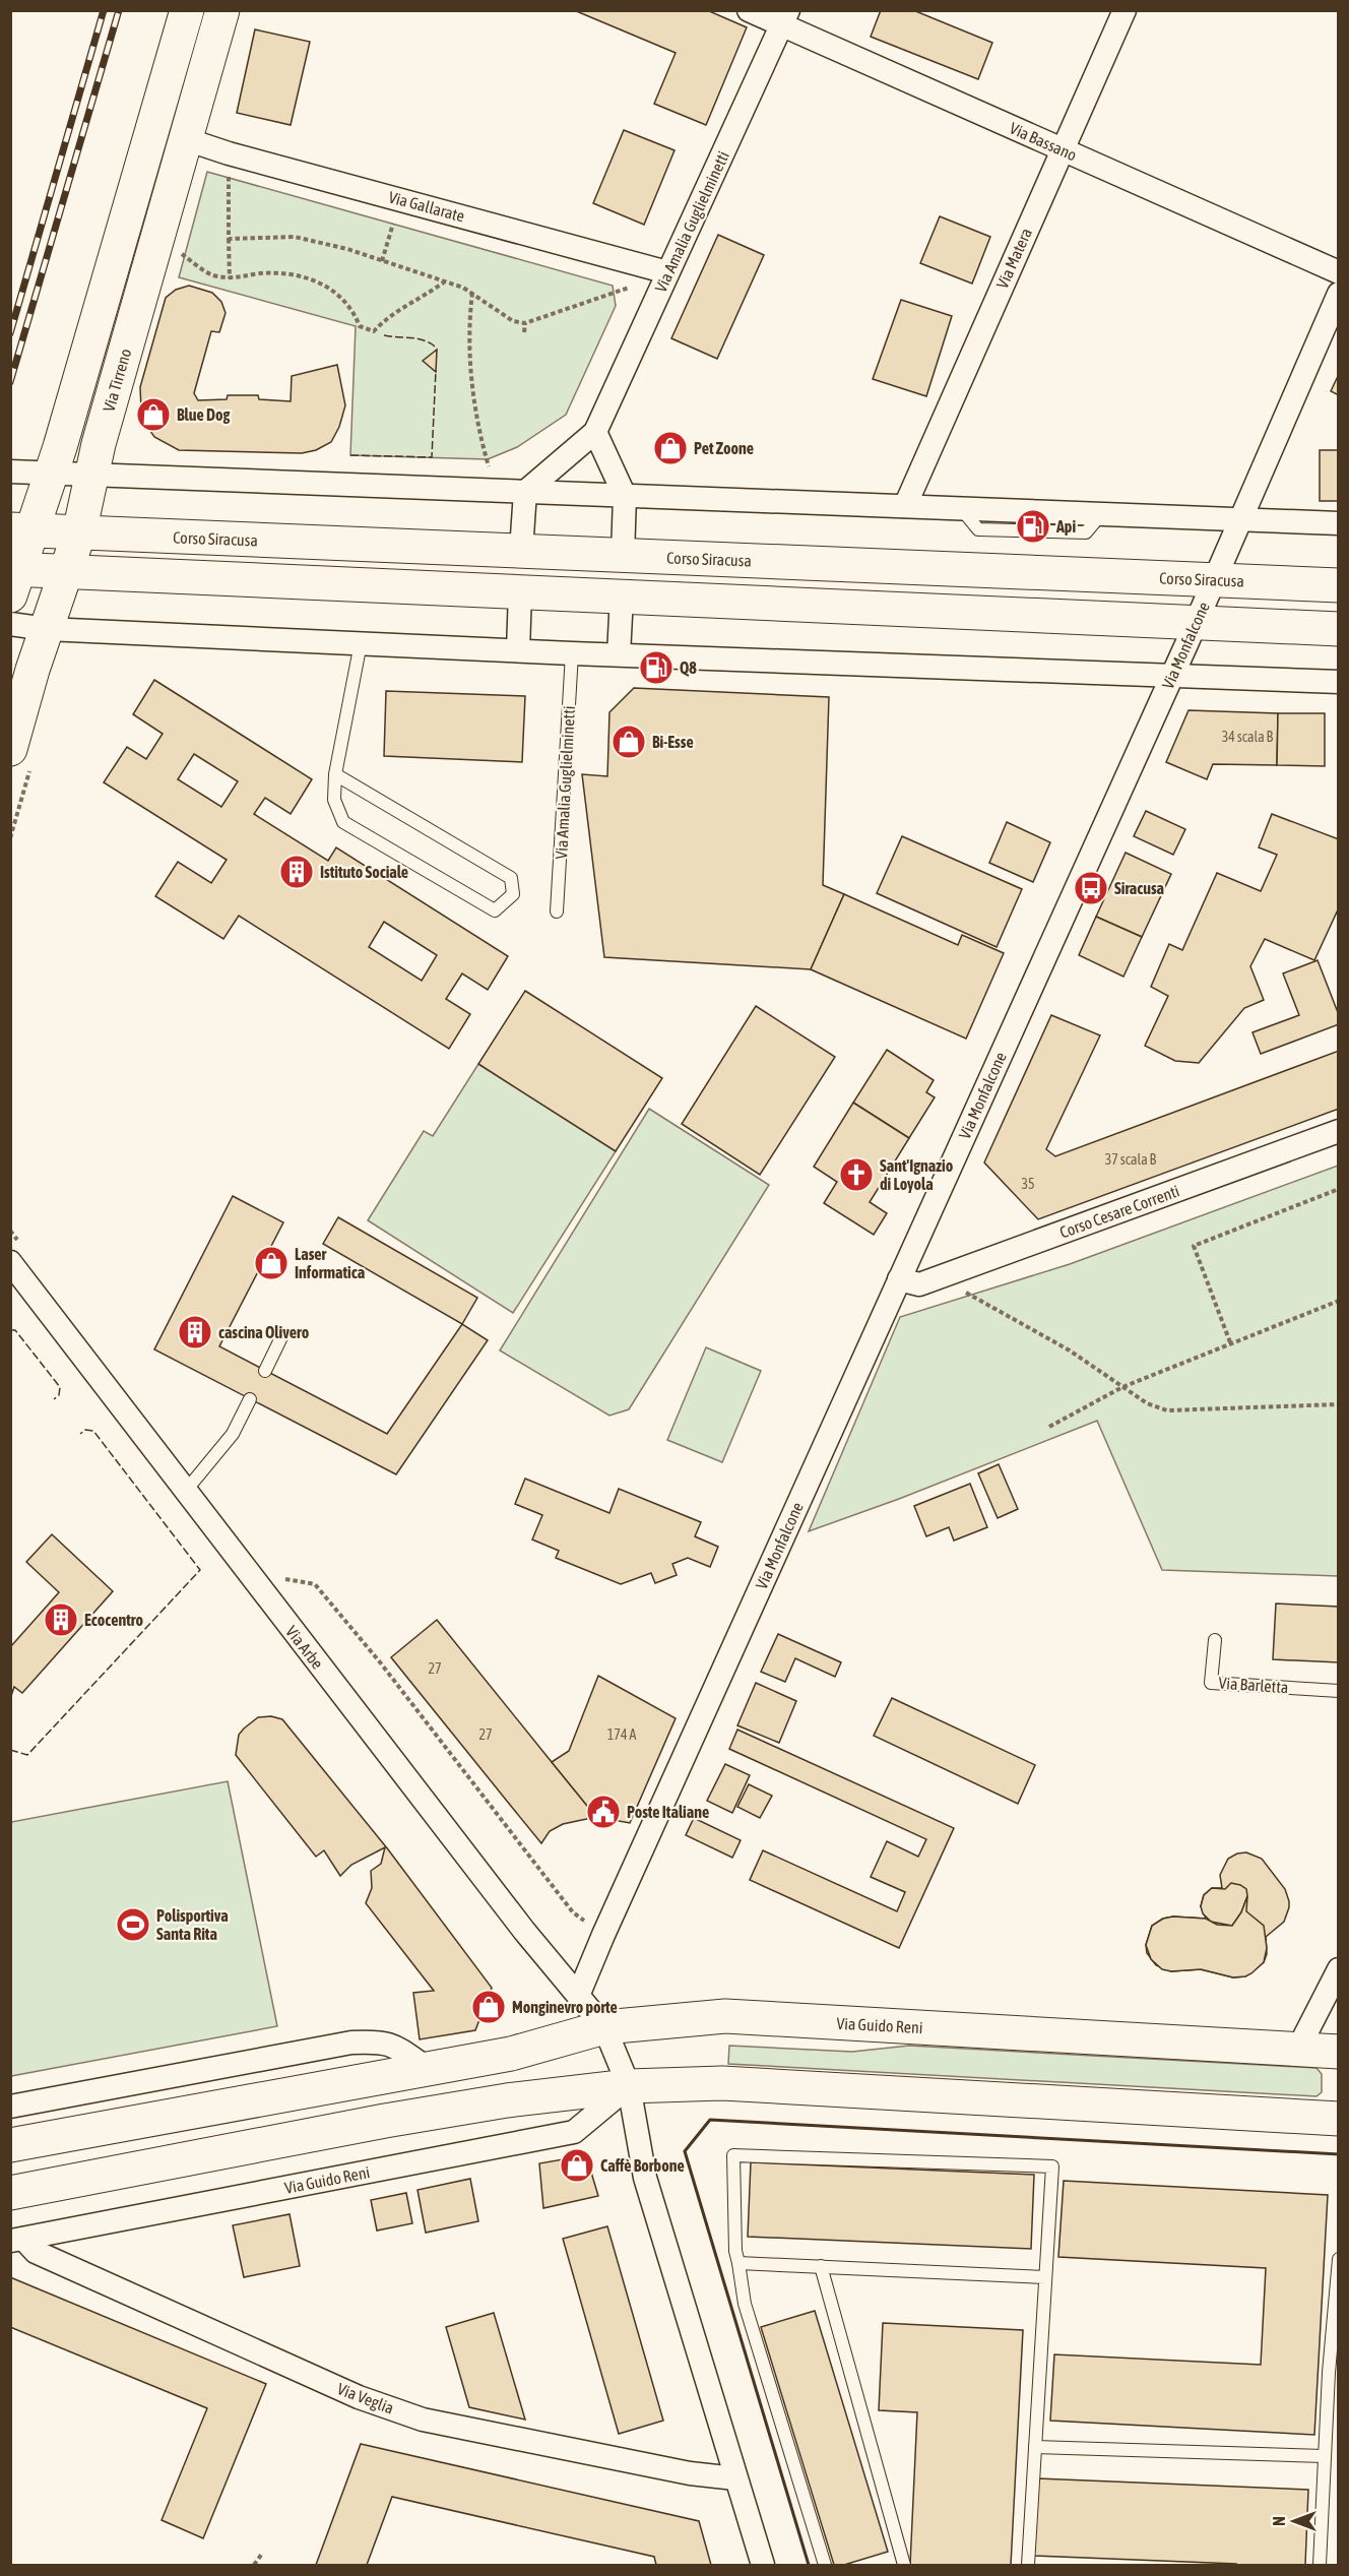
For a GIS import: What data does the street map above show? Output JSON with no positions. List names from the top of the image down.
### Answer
{
  "streets": {
    "main road": ["Via Tirreno", "Corso Siracusa", "Via Guido Reni"],
    "street": [
      "Via Bassano",
      "Via Gallarate",
      "Via Amalia Guglielminetti",
      "Via Matera",
      "Via Monfalcone",
      "Corso Cesare Correnti",
      "Via Arbe",
      "Via Veglia"
    ],
    "lane": ["Via Barletta"]
  },
  "crossings": [
    ["Via Bassano", "Via Amalia Guglielminetti"],
    ["Via Bassano", "Via Matera"],
    ["Via Gallarate", "Via Amalia Guglielminetti"],
    ["Via Gallarate", "Via Tirreno"],
    ["Via Tirreno", "Corso Siracusa"],
    ["Corso Siracusa", "Via Monfalcone"],
    ["Via Monfalcone", "Corso Cesare Correnti"],
    ["Via Monfalcone", "Via Arbe"],
    ["Via Arbe", "Via Guido Reni"],
    ["Via Guido Reni", "Via Veglia"]
  ],
  "places": {
    "shop": [
      "Blue Dog",
      "Pet Zoone",
      "Bi-Esse",
      "Laser Informatica",
      "Monginevro porte",
      "Caffè Borbone"
    ],
    "fuel station": ["Api", "Q8"],
    "building": ["Istituto Sociale", "cascina Olivero", "Ecocentro"],
    "bus stop": ["Siracusa"],
    "church": ["Sant'Ignazio di Loyola"],
    "public building": ["Poste Italiane"],
    "sports": ["Polisportiva Santa Rita"]
  },
  "house_numbers": [
    "34 scala B",
    "37 scala B",
    "35",
    "27",
    "27",
    "174 A"
  ],
  "north": "left"
}
